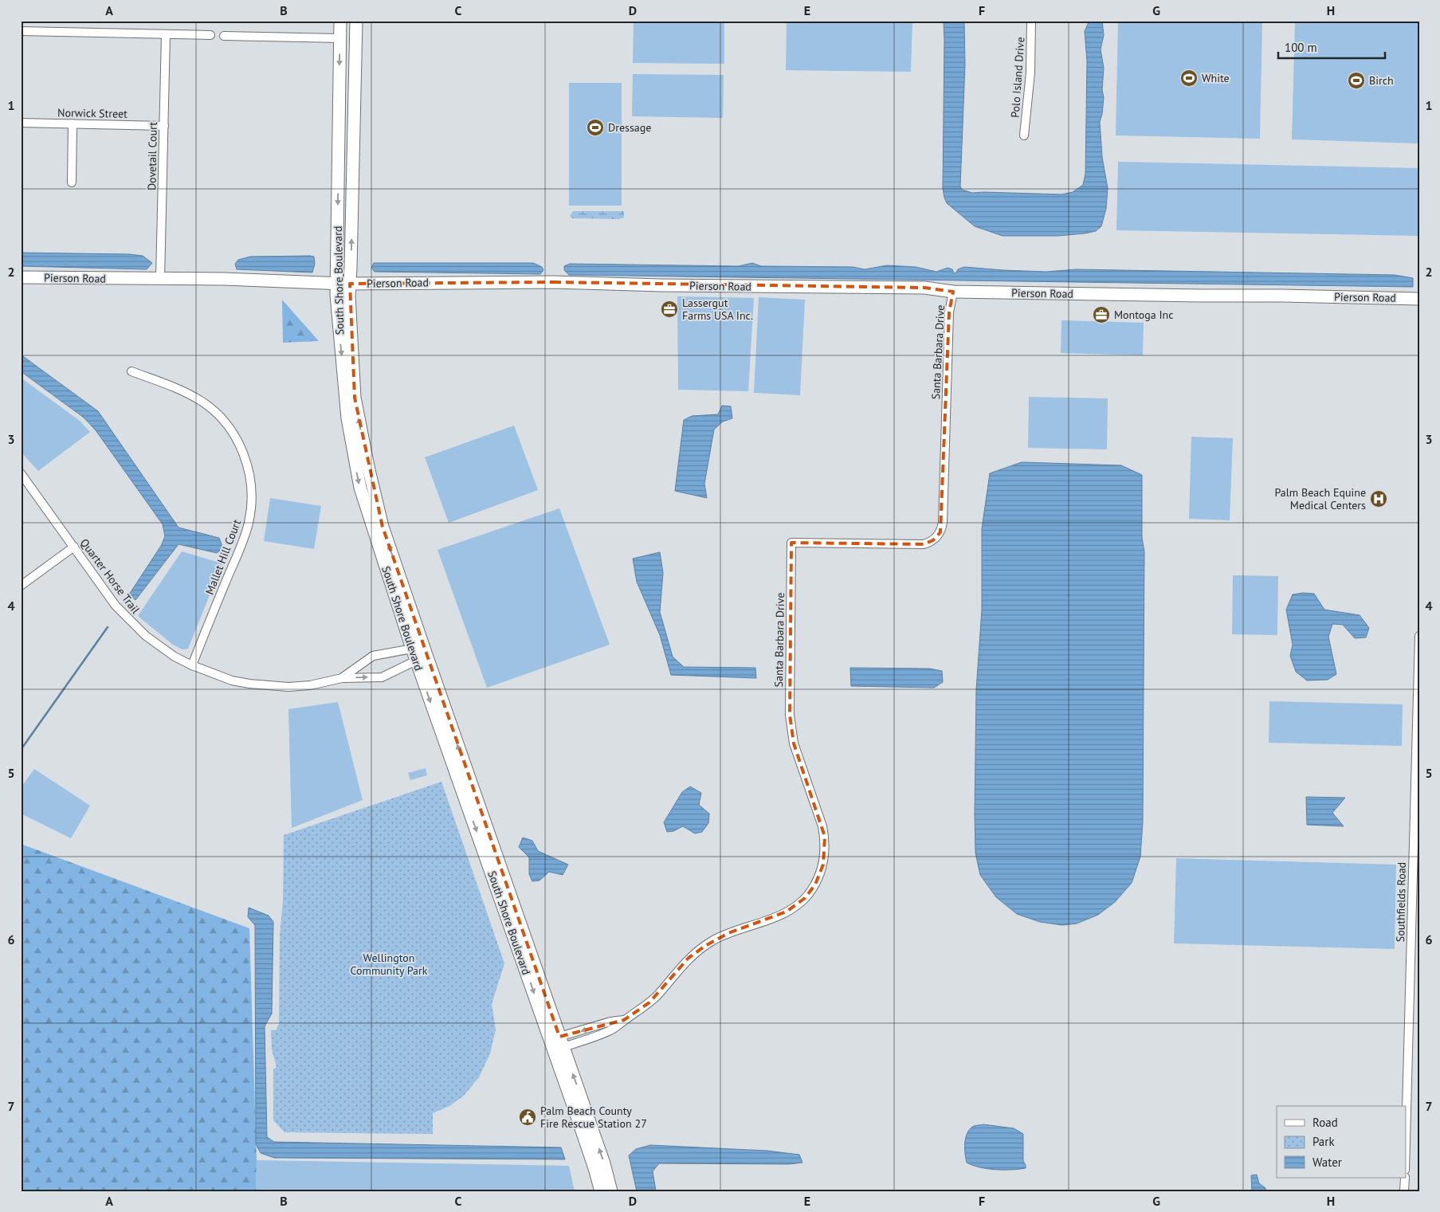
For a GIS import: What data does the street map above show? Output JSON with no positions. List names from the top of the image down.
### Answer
{
  "streets": {
    "street": [
      "Polo Island Drive",
      "Norwick Street",
      "Dovetail Court",
      "Pierson Road",
      "South Shore Boulevard",
      "Santa Barbara Drive",
      "Mallet Hill Court",
      "Quarter Horse Trail",
      "Southfields Road"
    ]
  },
  "crossings": [
    ["Norwick Street", "Dovetail Court"],
    ["Dovetail Court", "Pierson Road"],
    ["Pierson Road", "South Shore Boulevard"],
    ["Pierson Road", "Santa Barbara Drive"],
    ["South Shore Boulevard", "Santa Barbara Drive"],
    ["South Shore Boulevard", "Quarter Horse Trail"],
    ["Mallet Hill Court", "Quarter Horse Trail"]
  ],
  "parks": ["Wellington Community Park"],
  "places": {
    "sports": ["White", "Birch", "Dressage"],
    "office": ["Lassergut Farms USA Inc.", "Montoga Inc"],
    "hospital": ["Palm Beach Equine Medical Centers"],
    "public building": ["Palm Beach County Fire Rescue Station 27"]
  },
  "legend": ["Road", "Park", "Water"],
  "scale_bar": "100 m",
  "grid": {
    "columns": [
      "A",
      "B",
      "C",
      "D",
      "E",
      "F",
      "G",
      "H"
    ],
    "rows": [
      "1",
      "2",
      "3",
      "4",
      "5",
      "6",
      "7"
    ]
  }
}
